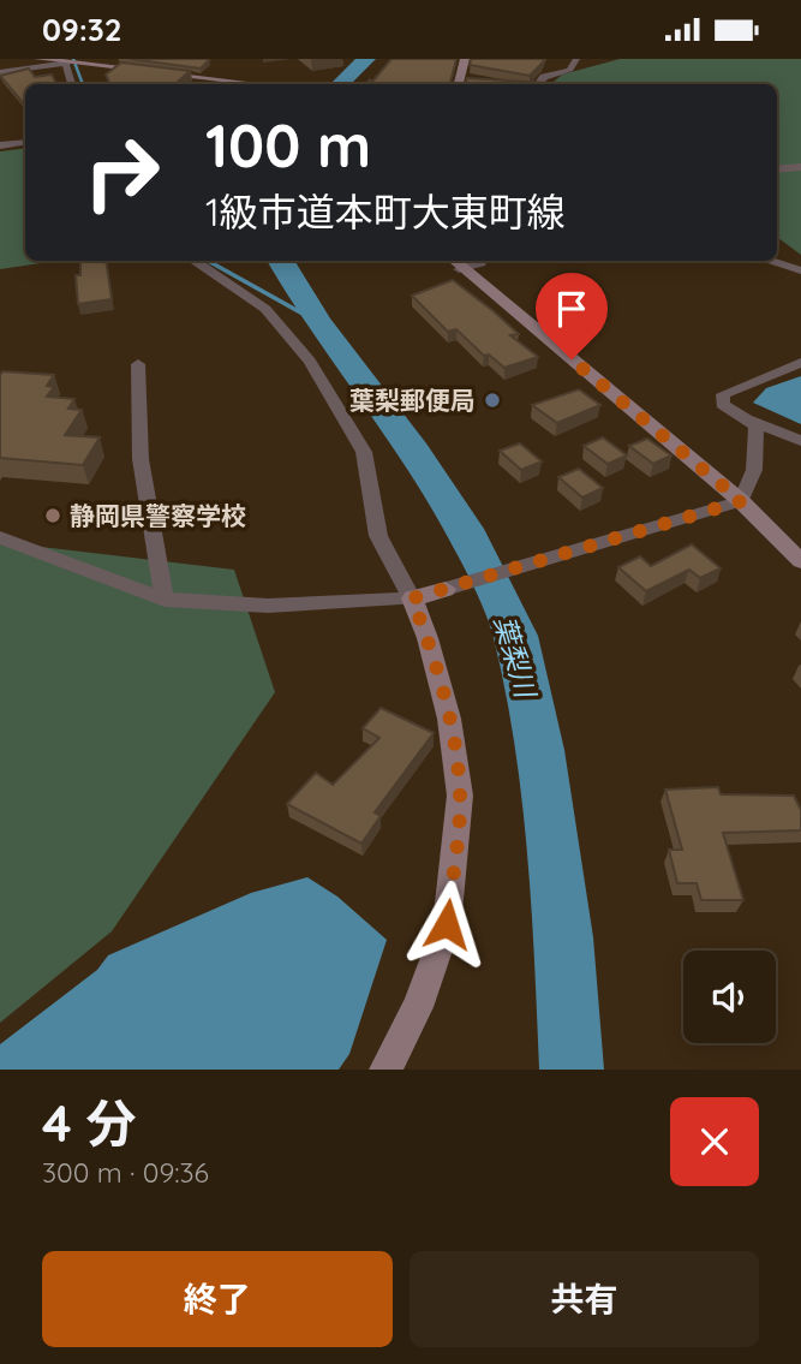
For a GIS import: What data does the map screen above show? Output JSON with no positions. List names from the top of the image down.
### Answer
{
  "water": ["葉梨川"],
  "places": ["葉梨郵便局", "静岡県警察学校"],
  "page": {
    "status": "09:32",
    "turn": ["100 m", "1級市道本町大東町線"],
    "heading": ["4 分", "300 m · 09:36"],
    "buttons": ["終了", "共有"]
  }
}
